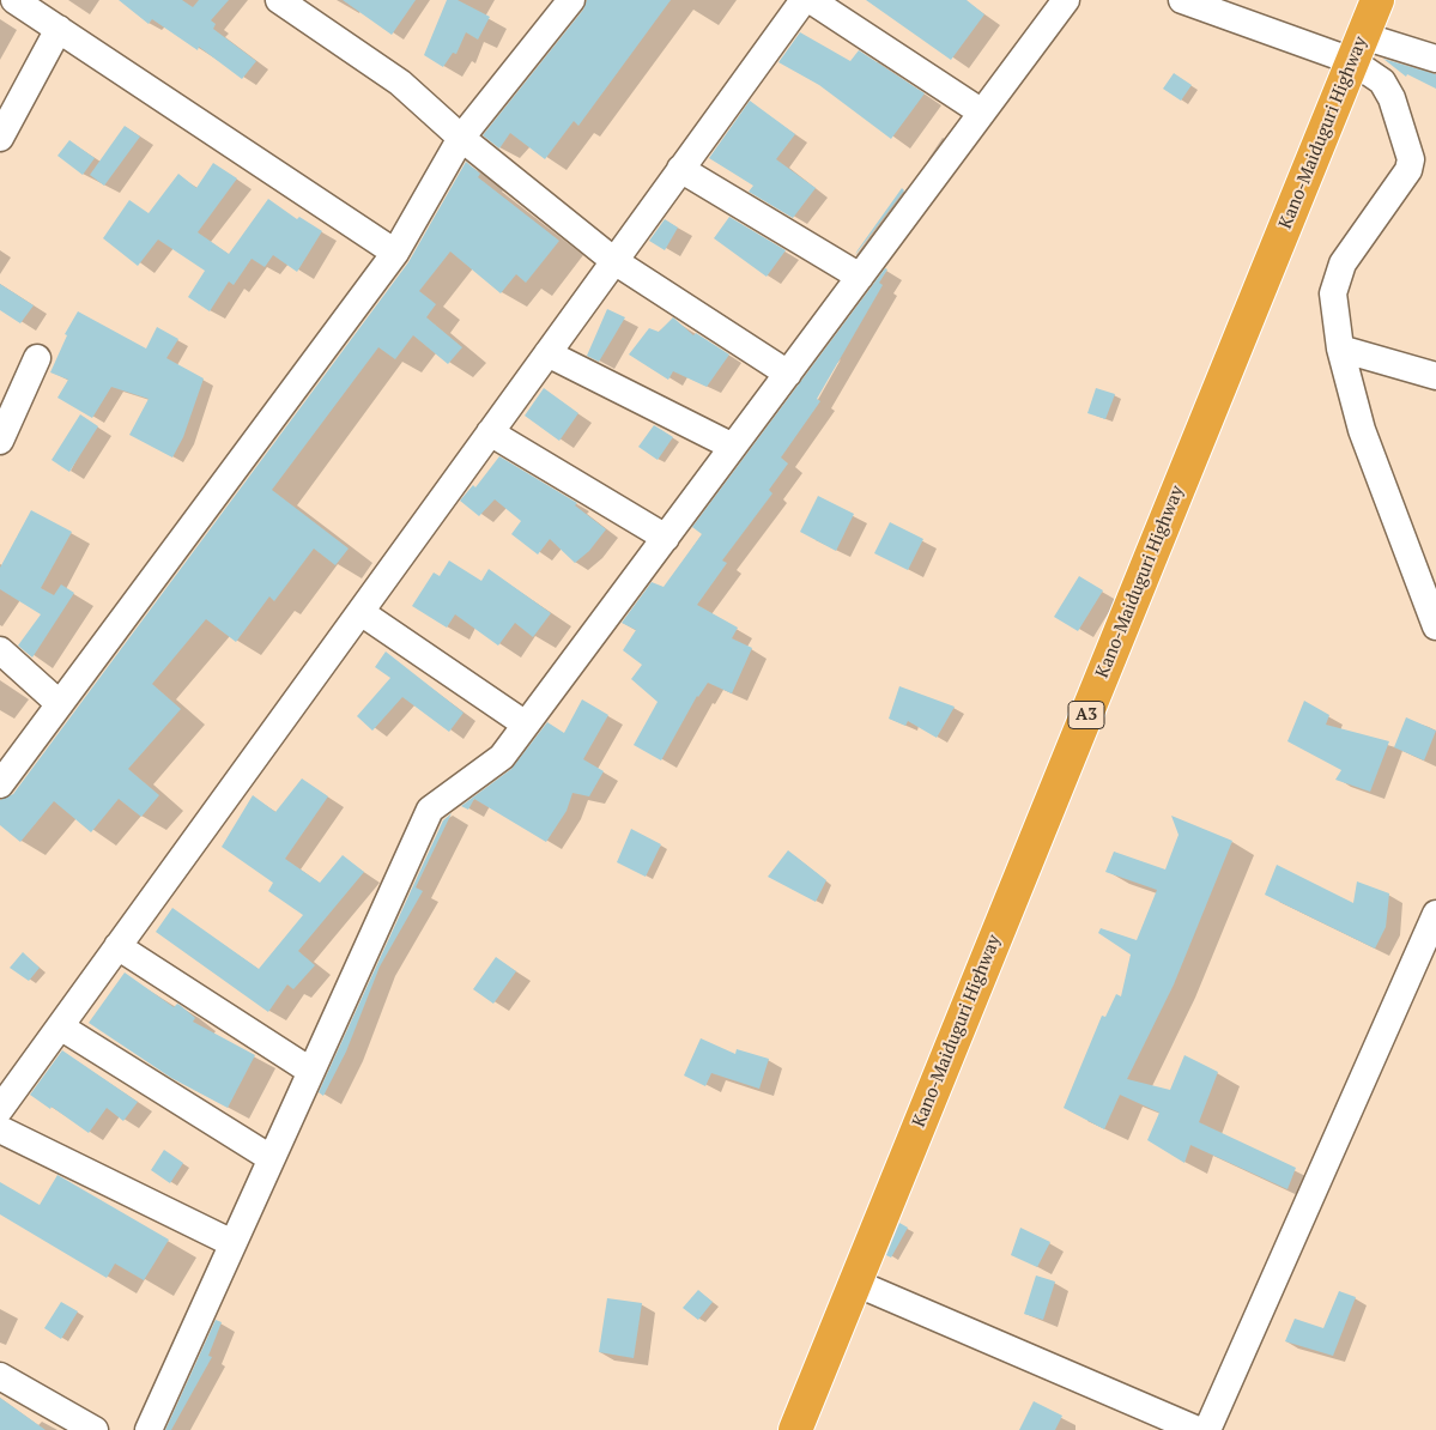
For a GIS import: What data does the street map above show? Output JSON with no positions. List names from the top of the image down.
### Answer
{
  "streets": {
    "highway": ["Kano-Maiduguri Highway", "A3"]
  }
}
